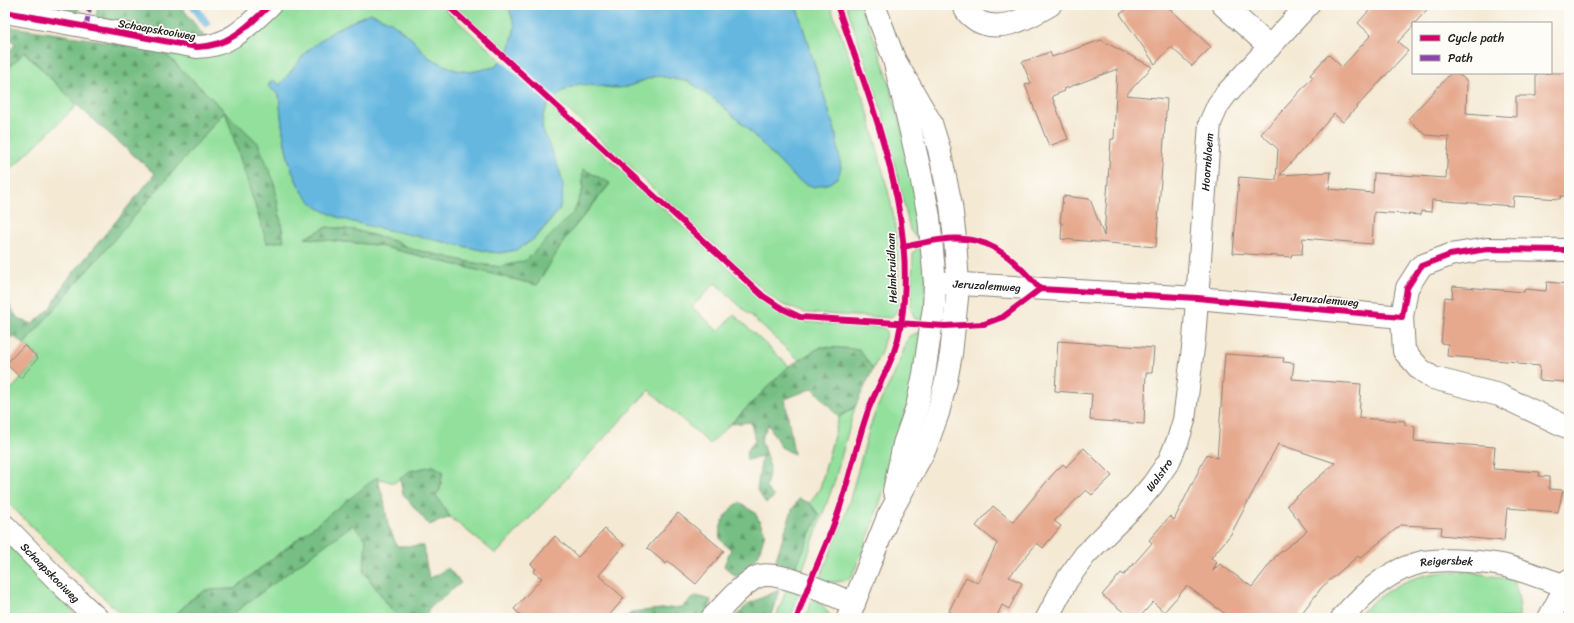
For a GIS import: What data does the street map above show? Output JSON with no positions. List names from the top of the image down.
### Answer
{
  "streets": {
    "street": [
      "Schaapskooiweg",
      "Hoornbloem",
      "Jeruzalemweg",
      "Walstro",
      "Reigersbek"
    ],
    "cycle path": ["Helmkruidlaan"]
  },
  "crossings": [
    ["Hoornbloem", "Jeruzalemweg"],
    ["Hoornbloem", "Walstro"],
    ["Jeruzalemweg", "Walstro"]
  ],
  "legend": ["Cycle path", "Path"]
}
